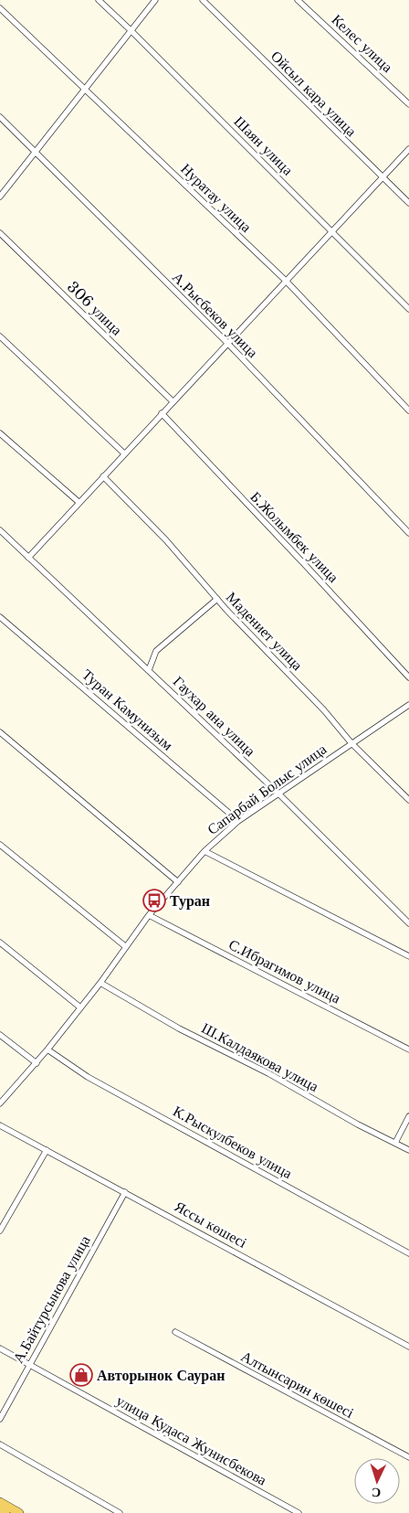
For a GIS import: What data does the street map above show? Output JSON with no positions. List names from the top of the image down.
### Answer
{
  "streets": {
    "street": [
      "Келес улица",
      "Ойсыл кара улица",
      "Шаян улица",
      "Нуратау улица",
      "306 улица",
      "А.Рысбеков улица",
      "Б.Жолымбек улица",
      "Мадениет улица",
      "Туран Камунизым",
      "Гаухар ана улица",
      "Сапарбай Болыс улица",
      "С.Ибрагимов улица",
      "Ш.Калдаякова улица",
      "К.Рыскулбеков улица",
      "Яссы көшесі",
      "А.Байтурсынова улица",
      "Алтынсарин көшесі",
      "улица Кудаса Жунисбекова"
    ]
  },
  "crossings": [
    ["Мадениет улица", "Сапарбай Болыс улица"],
    ["Туран Камунизым", "Сапарбай Болыс улица"],
    ["Гаухар ана улица", "Сапарбай Болыс улица"],
    ["Сапарбай Болыс улица", "С.Ибрагимов улица"],
    ["Сапарбай Болыс улица", "Ш.Калдаякова улица"],
    ["Сапарбай Болыс улица", "К.Рыскулбеков улица"],
    ["Яссы көшесі", "А.Байтурсынова улица"],
    ["А.Байтурсынова улица", "улица Кудаса Жунисбекова"]
  ],
  "places": {
    "bus stop": ["Туран"],
    "shop": ["Авторынок Сауран"]
  },
  "north": "bottom"
}
